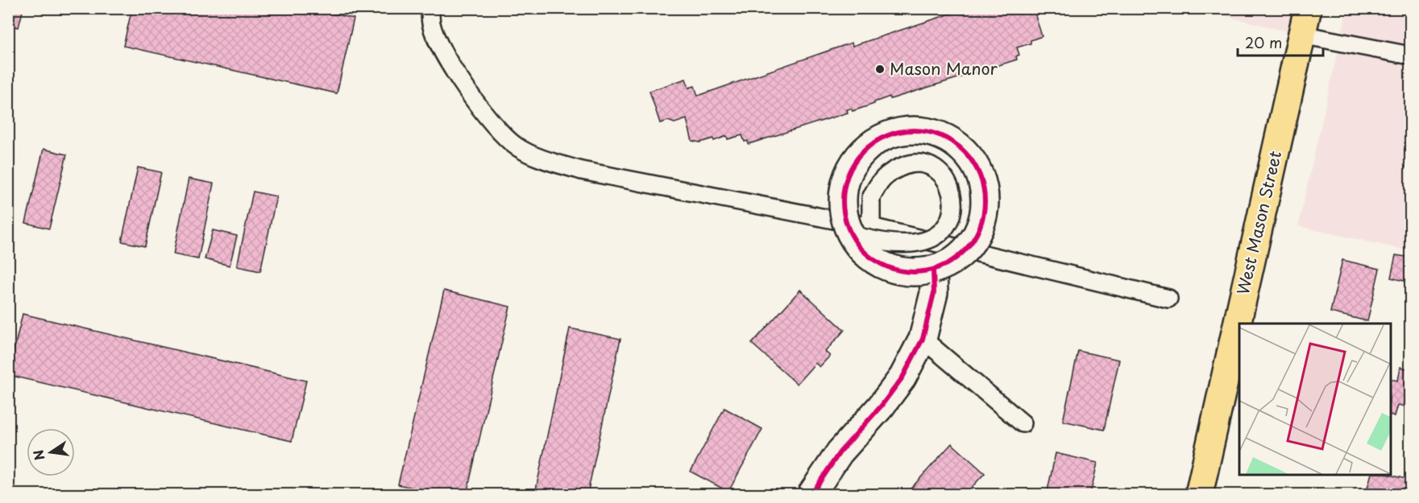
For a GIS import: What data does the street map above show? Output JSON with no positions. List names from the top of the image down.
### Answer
{
  "streets": {
    "main road": ["West Mason Street"]
  },
  "places": ["Mason Manor"],
  "scale_bar": "20 m",
  "north": "left"
}
